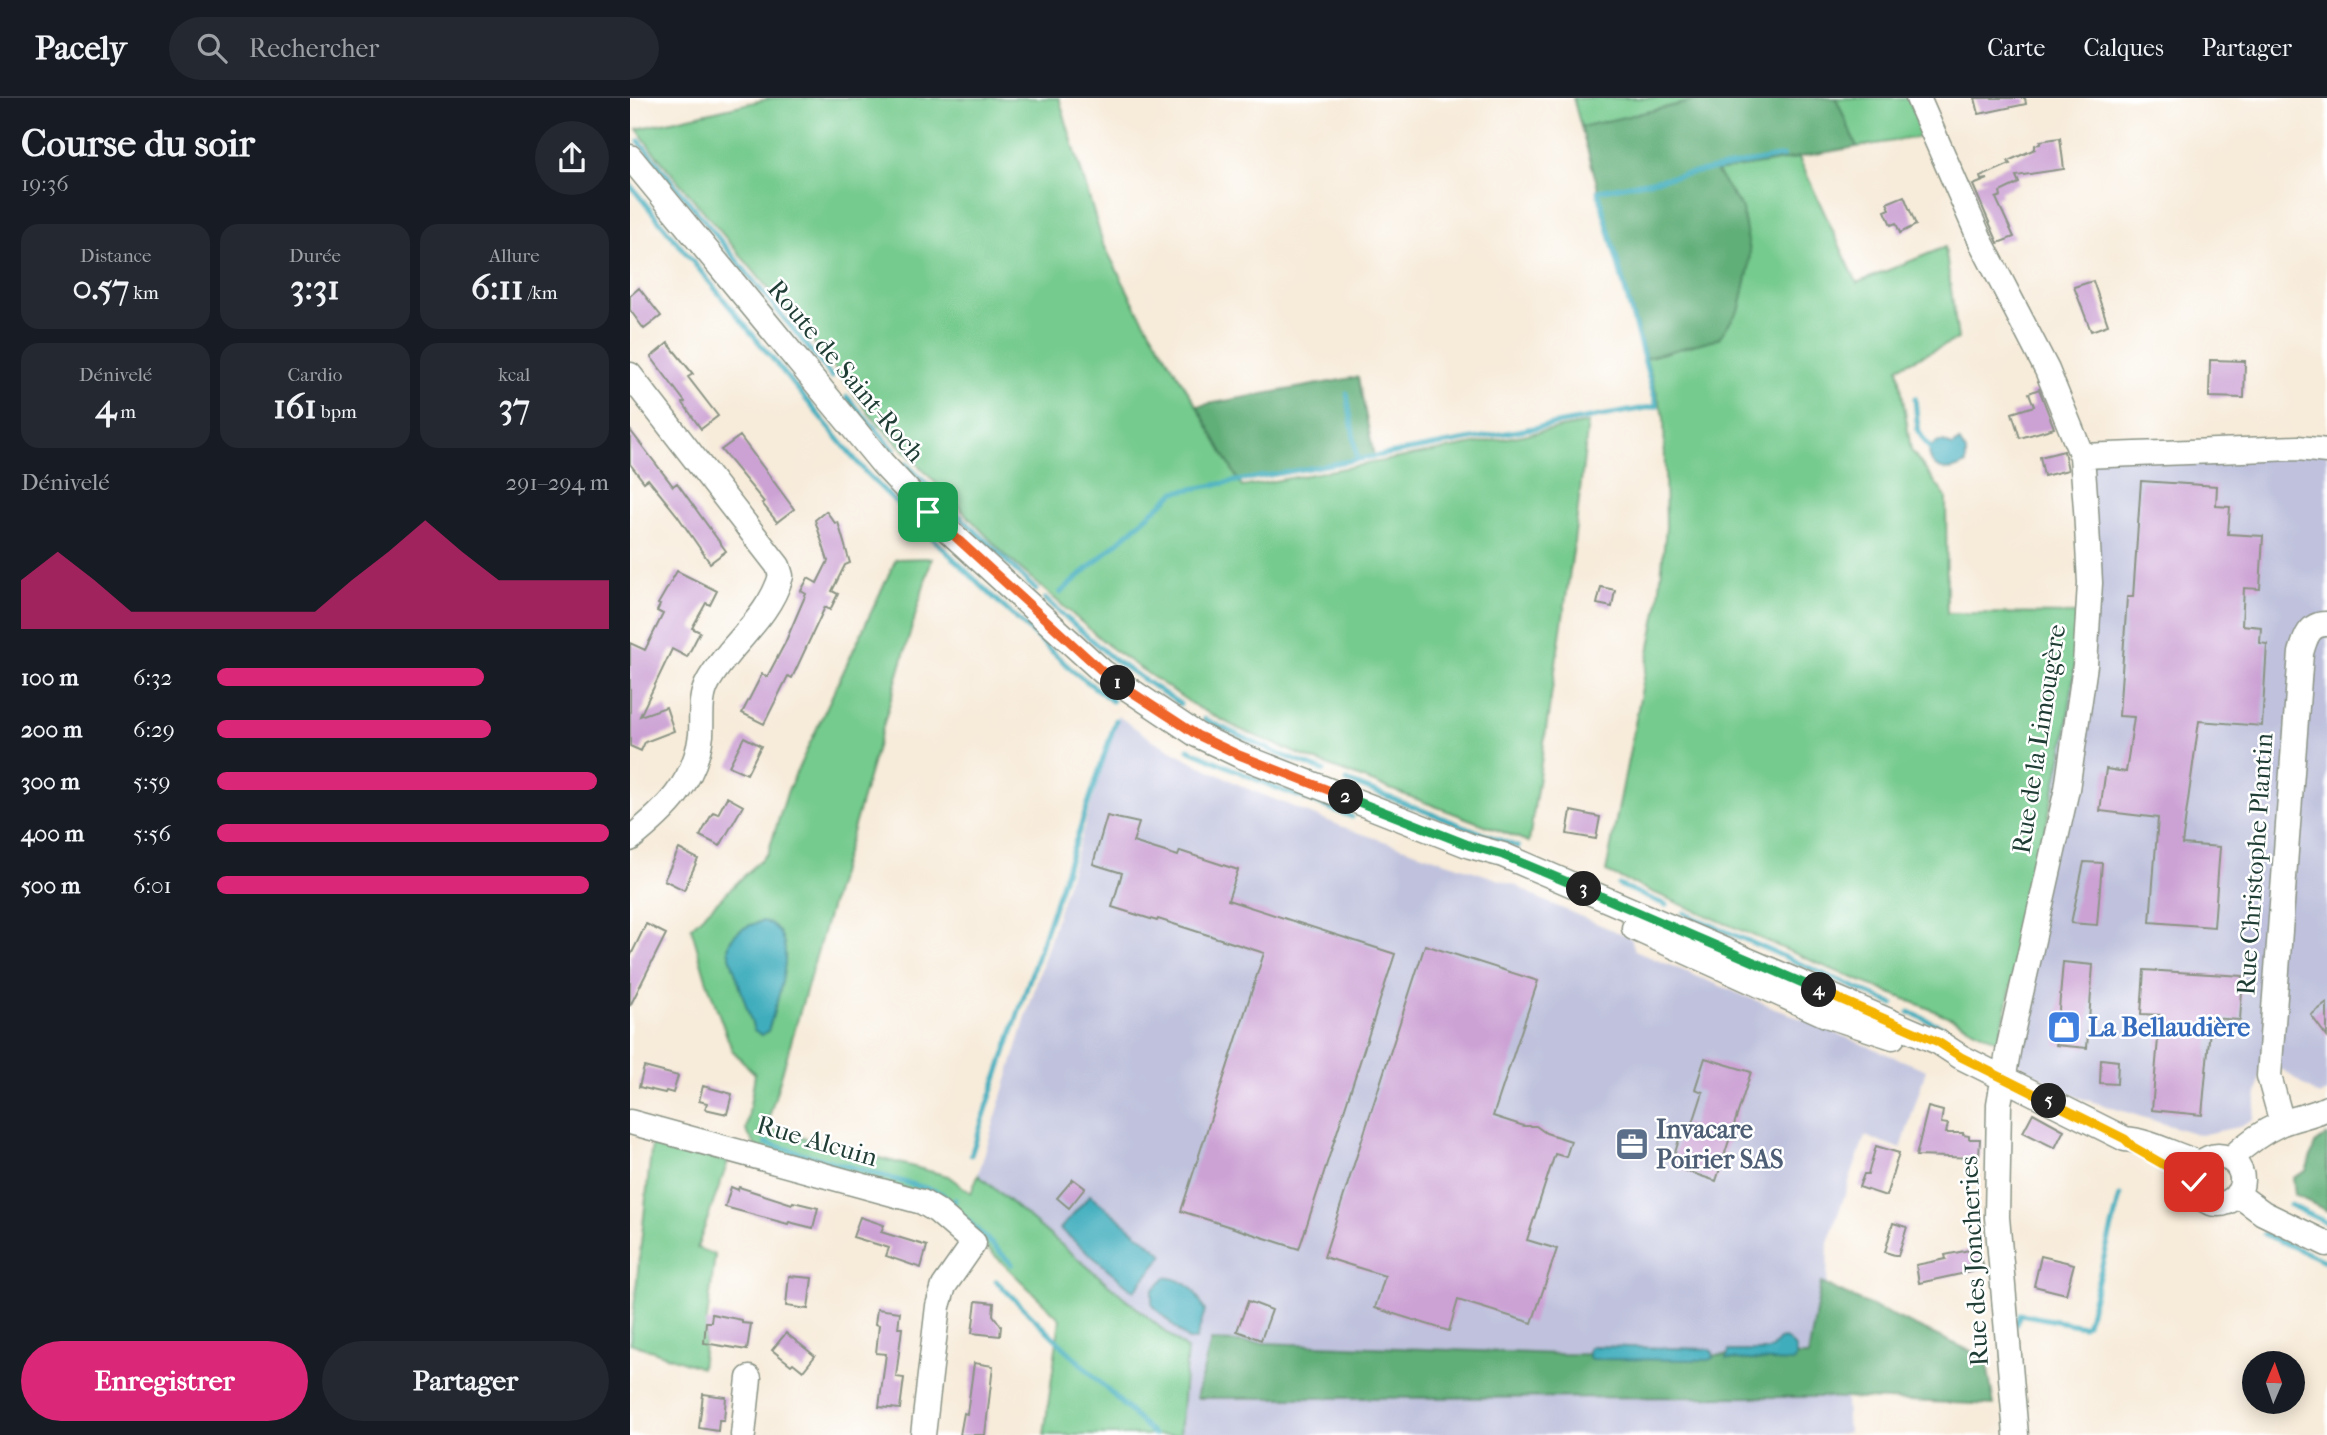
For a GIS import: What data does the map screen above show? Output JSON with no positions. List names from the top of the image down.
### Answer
{
  "streets": {
    "street": [
      "Route de Saint-Roch",
      "Rue de la Limougère",
      "Rue Christophe Plantin",
      "Rue Alcuin",
      "Rue des Joncheries"
    ]
  },
  "crossings": [
    ["Route de Saint-Roch", "Rue de la Limougère"],
    ["Route de Saint-Roch", "Rue des Joncheries"],
    ["Rue de la Limougère", "Rue des Joncheries"]
  ],
  "places": {
    "shop": ["La Bellaudière"],
    "office": ["Invacare Poirier SAS"]
  },
  "north": "top",
  "page": {
    "header": "Pacely",
    "search": "Rechercher",
    "nav": ["Carte", "Calques", "Partager"],
    "heading": ["Course du soir", "19:36"],
    "stats": [
      ["Distance", "0.57 km"],
      ["Durée", "3:31"],
      ["Allure", "6:11 /km"],
      ["Dénivelé", "4 m"],
      ["Cardio", "161 bpm"],
      ["kcal", "37"]
    ],
    "chart": ["Dénivelé", "291–294 m"],
    "list": [
      {
        "name": "100 m",
        "note": "6:32"
      },
      {
        "name": "200 m",
        "note": "6:29"
      },
      {
        "name": "300 m",
        "note": "5:59"
      },
      {
        "name": "400 m",
        "note": "5:56"
      },
      {
        "name": "500 m",
        "note": "6:01"
      }
    ],
    "pins": [
      "1",
      "2",
      "3",
      "4",
      "5"
    ],
    "buttons": ["Enregistrer", "Partager"]
  }
}
